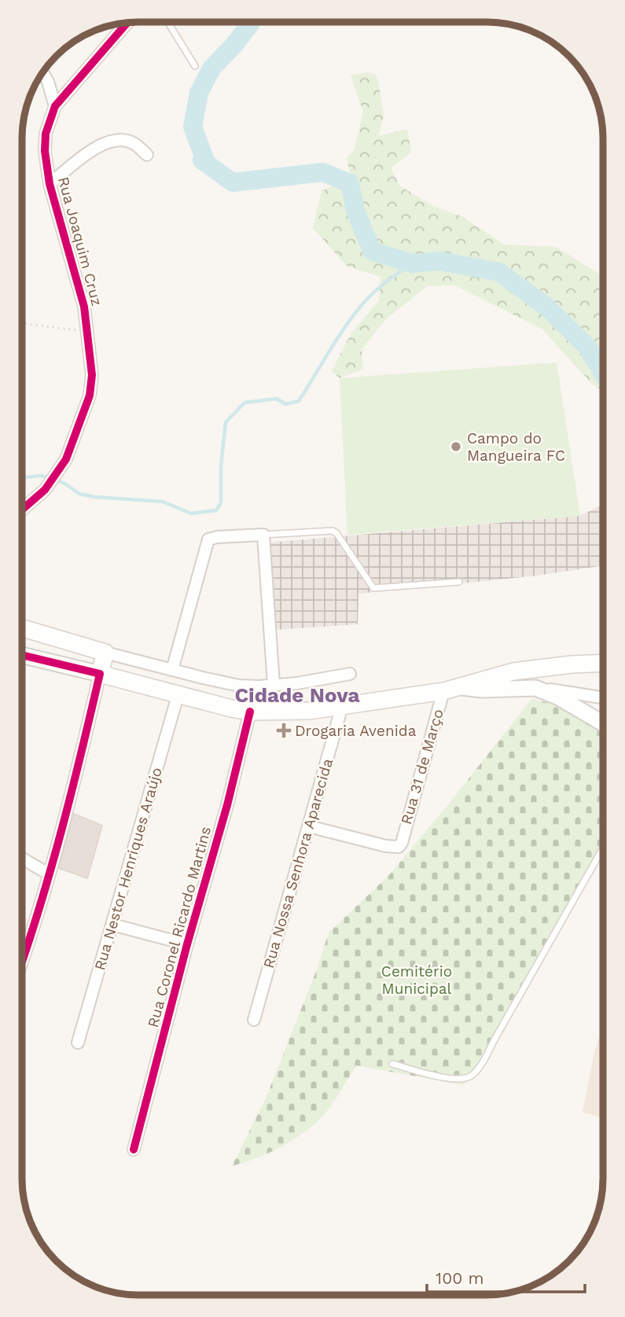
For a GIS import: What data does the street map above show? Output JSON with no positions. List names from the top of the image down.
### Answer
{
  "streets": {
    "street": [
      "Rua Joaquim Cruz",
      "Rua 31 de Março",
      "Rua Nossa Senhora Aparecida",
      "Rua Nestor Henriques Araújo",
      "Rua Coronel Ricardo Martins"
    ]
  },
  "crossings": [
    ["Rua 31 de Março", "Rua Nossa Senhora Aparecida"]
  ],
  "districts": ["Cidade Nova"],
  "parks": ["Cemitério Municipal"],
  "places": {
    "other": ["Campo do Mangueira FC"],
    "health": ["Drogaria Avenida"]
  },
  "scale_bar": "100 m"
}
